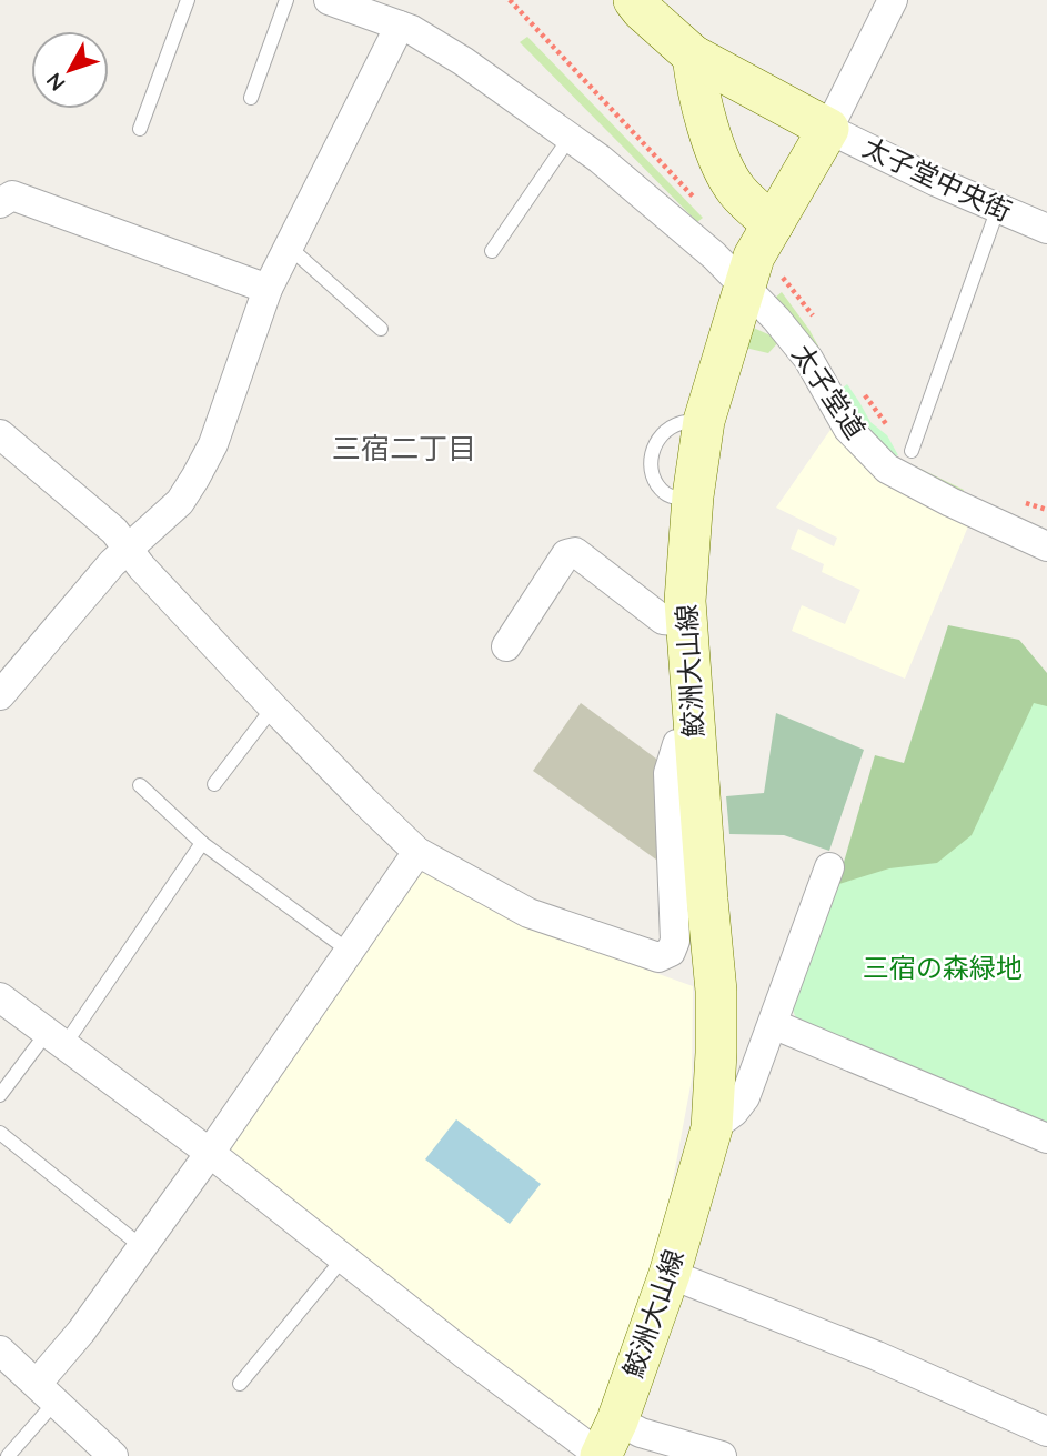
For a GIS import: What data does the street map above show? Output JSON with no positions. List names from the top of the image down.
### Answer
{
  "streets": {
    "main road": ["鮫洲大山線"],
    "street": ["太子堂中央街", "太子堂道"]
  },
  "crossings": [
    ["太子堂中央街", "鮫洲大山線"],
    ["太子堂道", "鮫洲大山線"]
  ],
  "districts": ["三宿二丁目"],
  "parks": ["三宿の森緑地"],
  "north": "bottom left"
}
